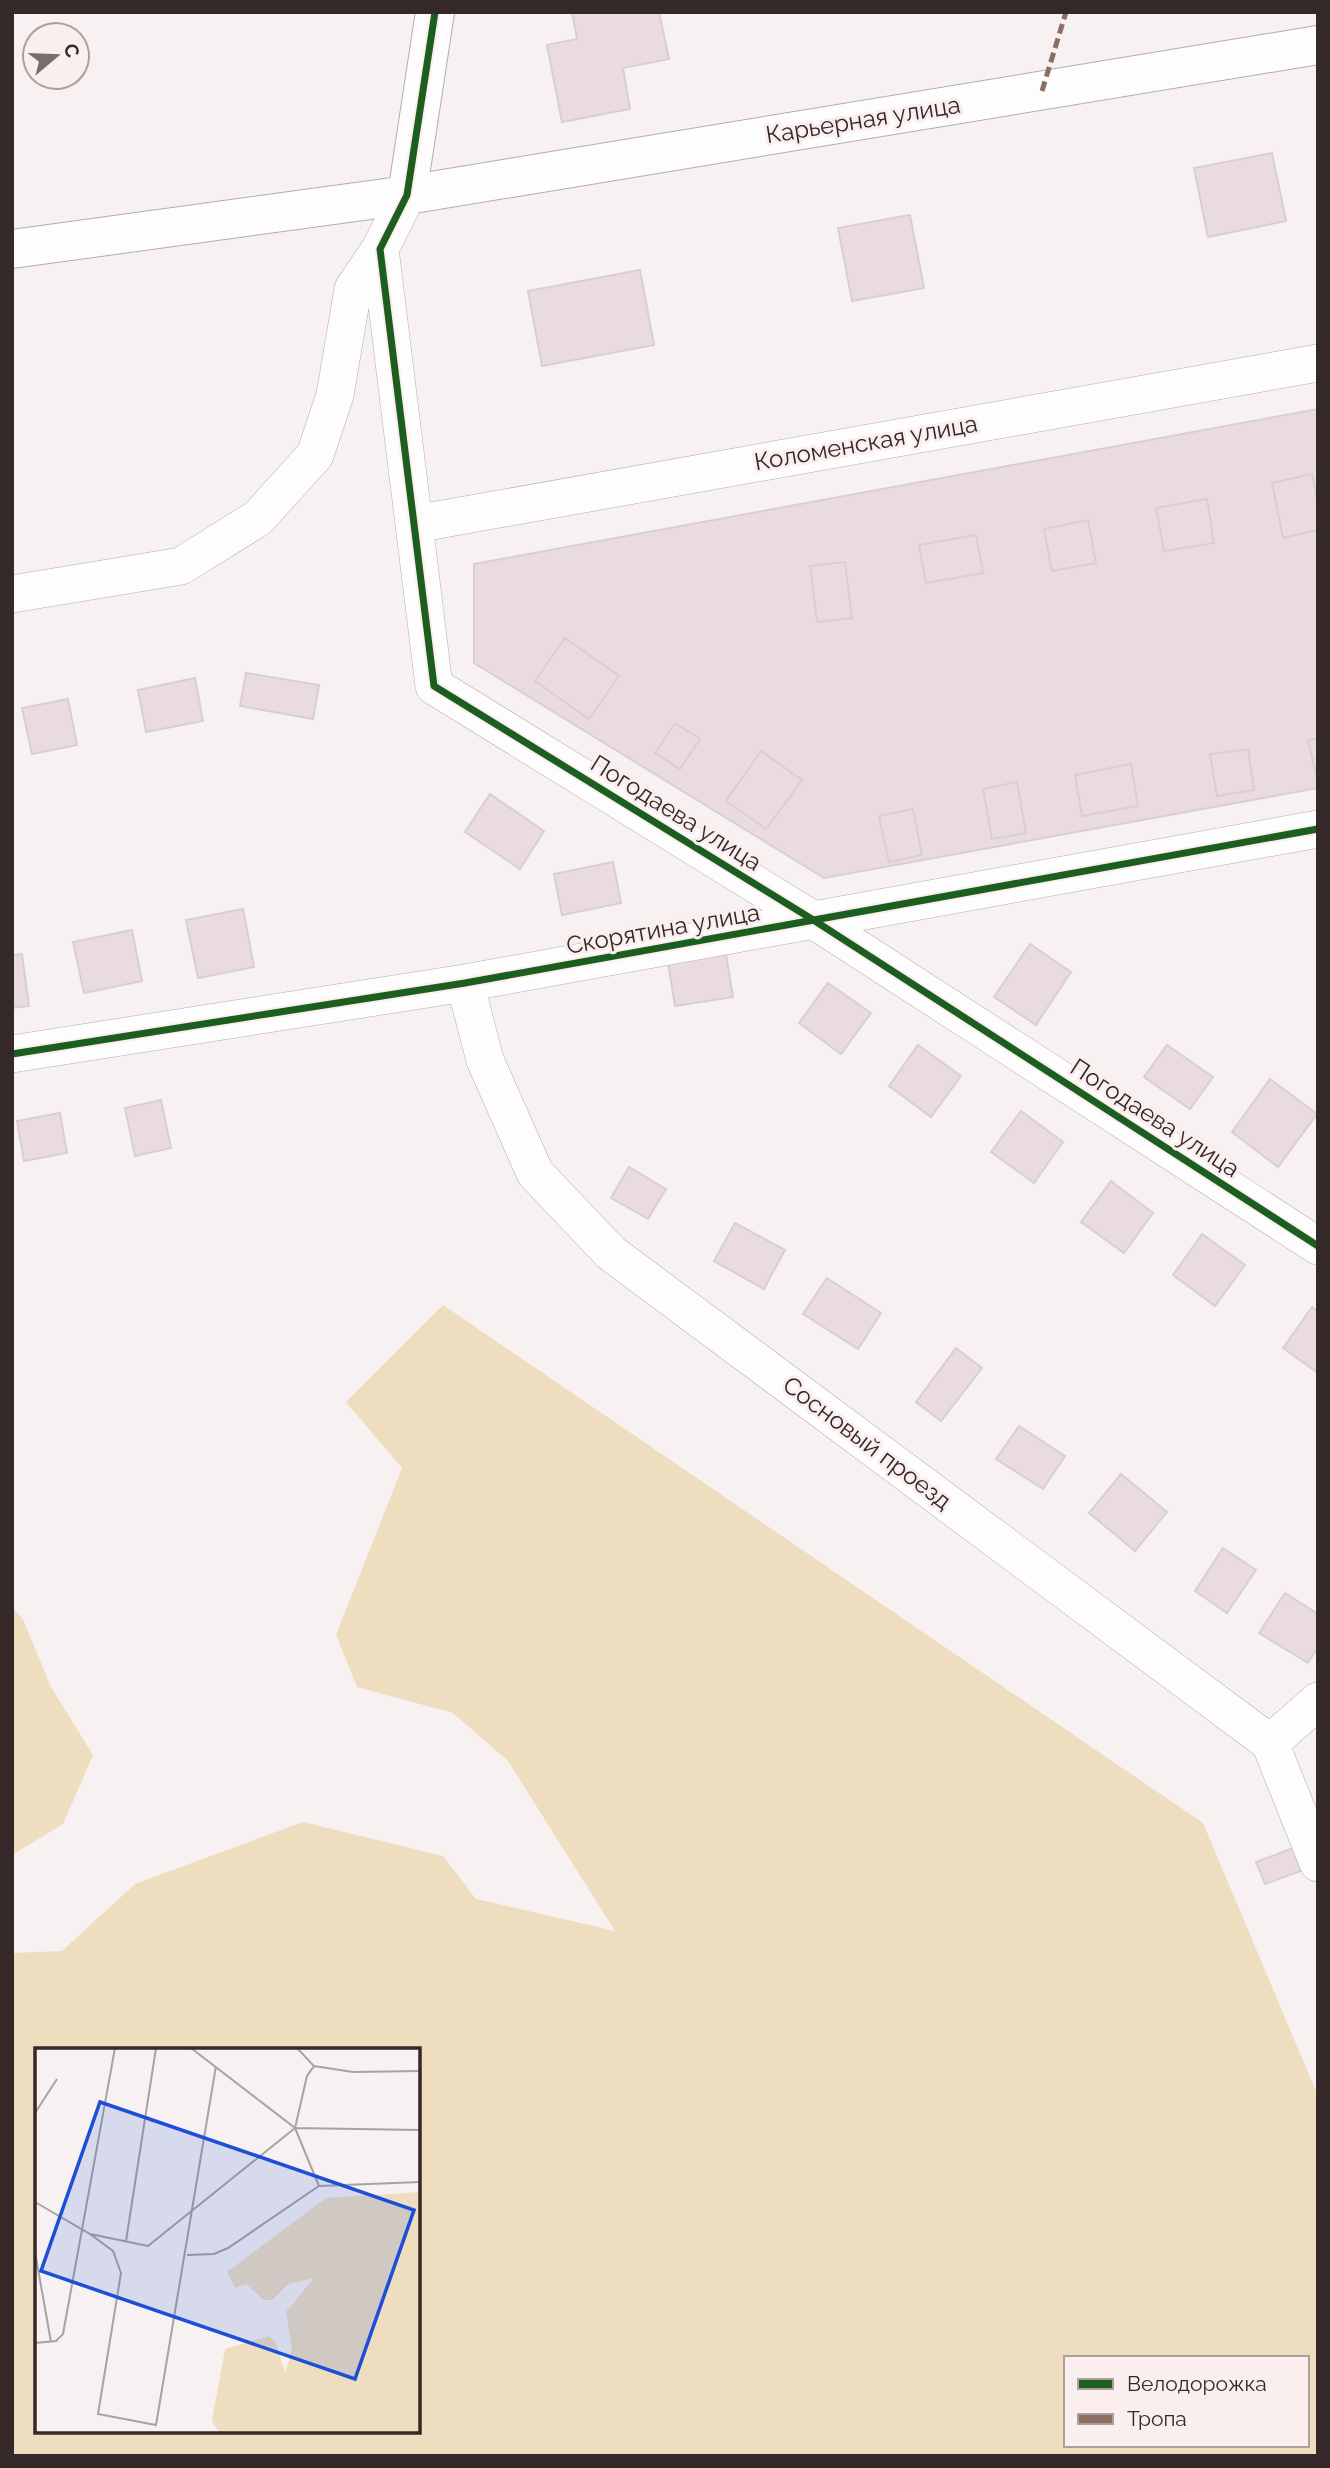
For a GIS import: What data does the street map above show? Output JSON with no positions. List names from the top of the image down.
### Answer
{
  "streets": {
    "street": [
      "Карьерная улица",
      "Коломенская улица",
      "Погодаева улица",
      "Скорятина улица",
      "Сосновый проезд"
    ]
  },
  "crossings": [
    ["Коломенская улица", "Погодаева улица"],
    ["Погодаева улица", "Скорятина улица"],
    ["Скорятина улица", "Сосновый проезд"]
  ],
  "legend": ["Велодорожка", "Тропа"],
  "north": "right"
}
